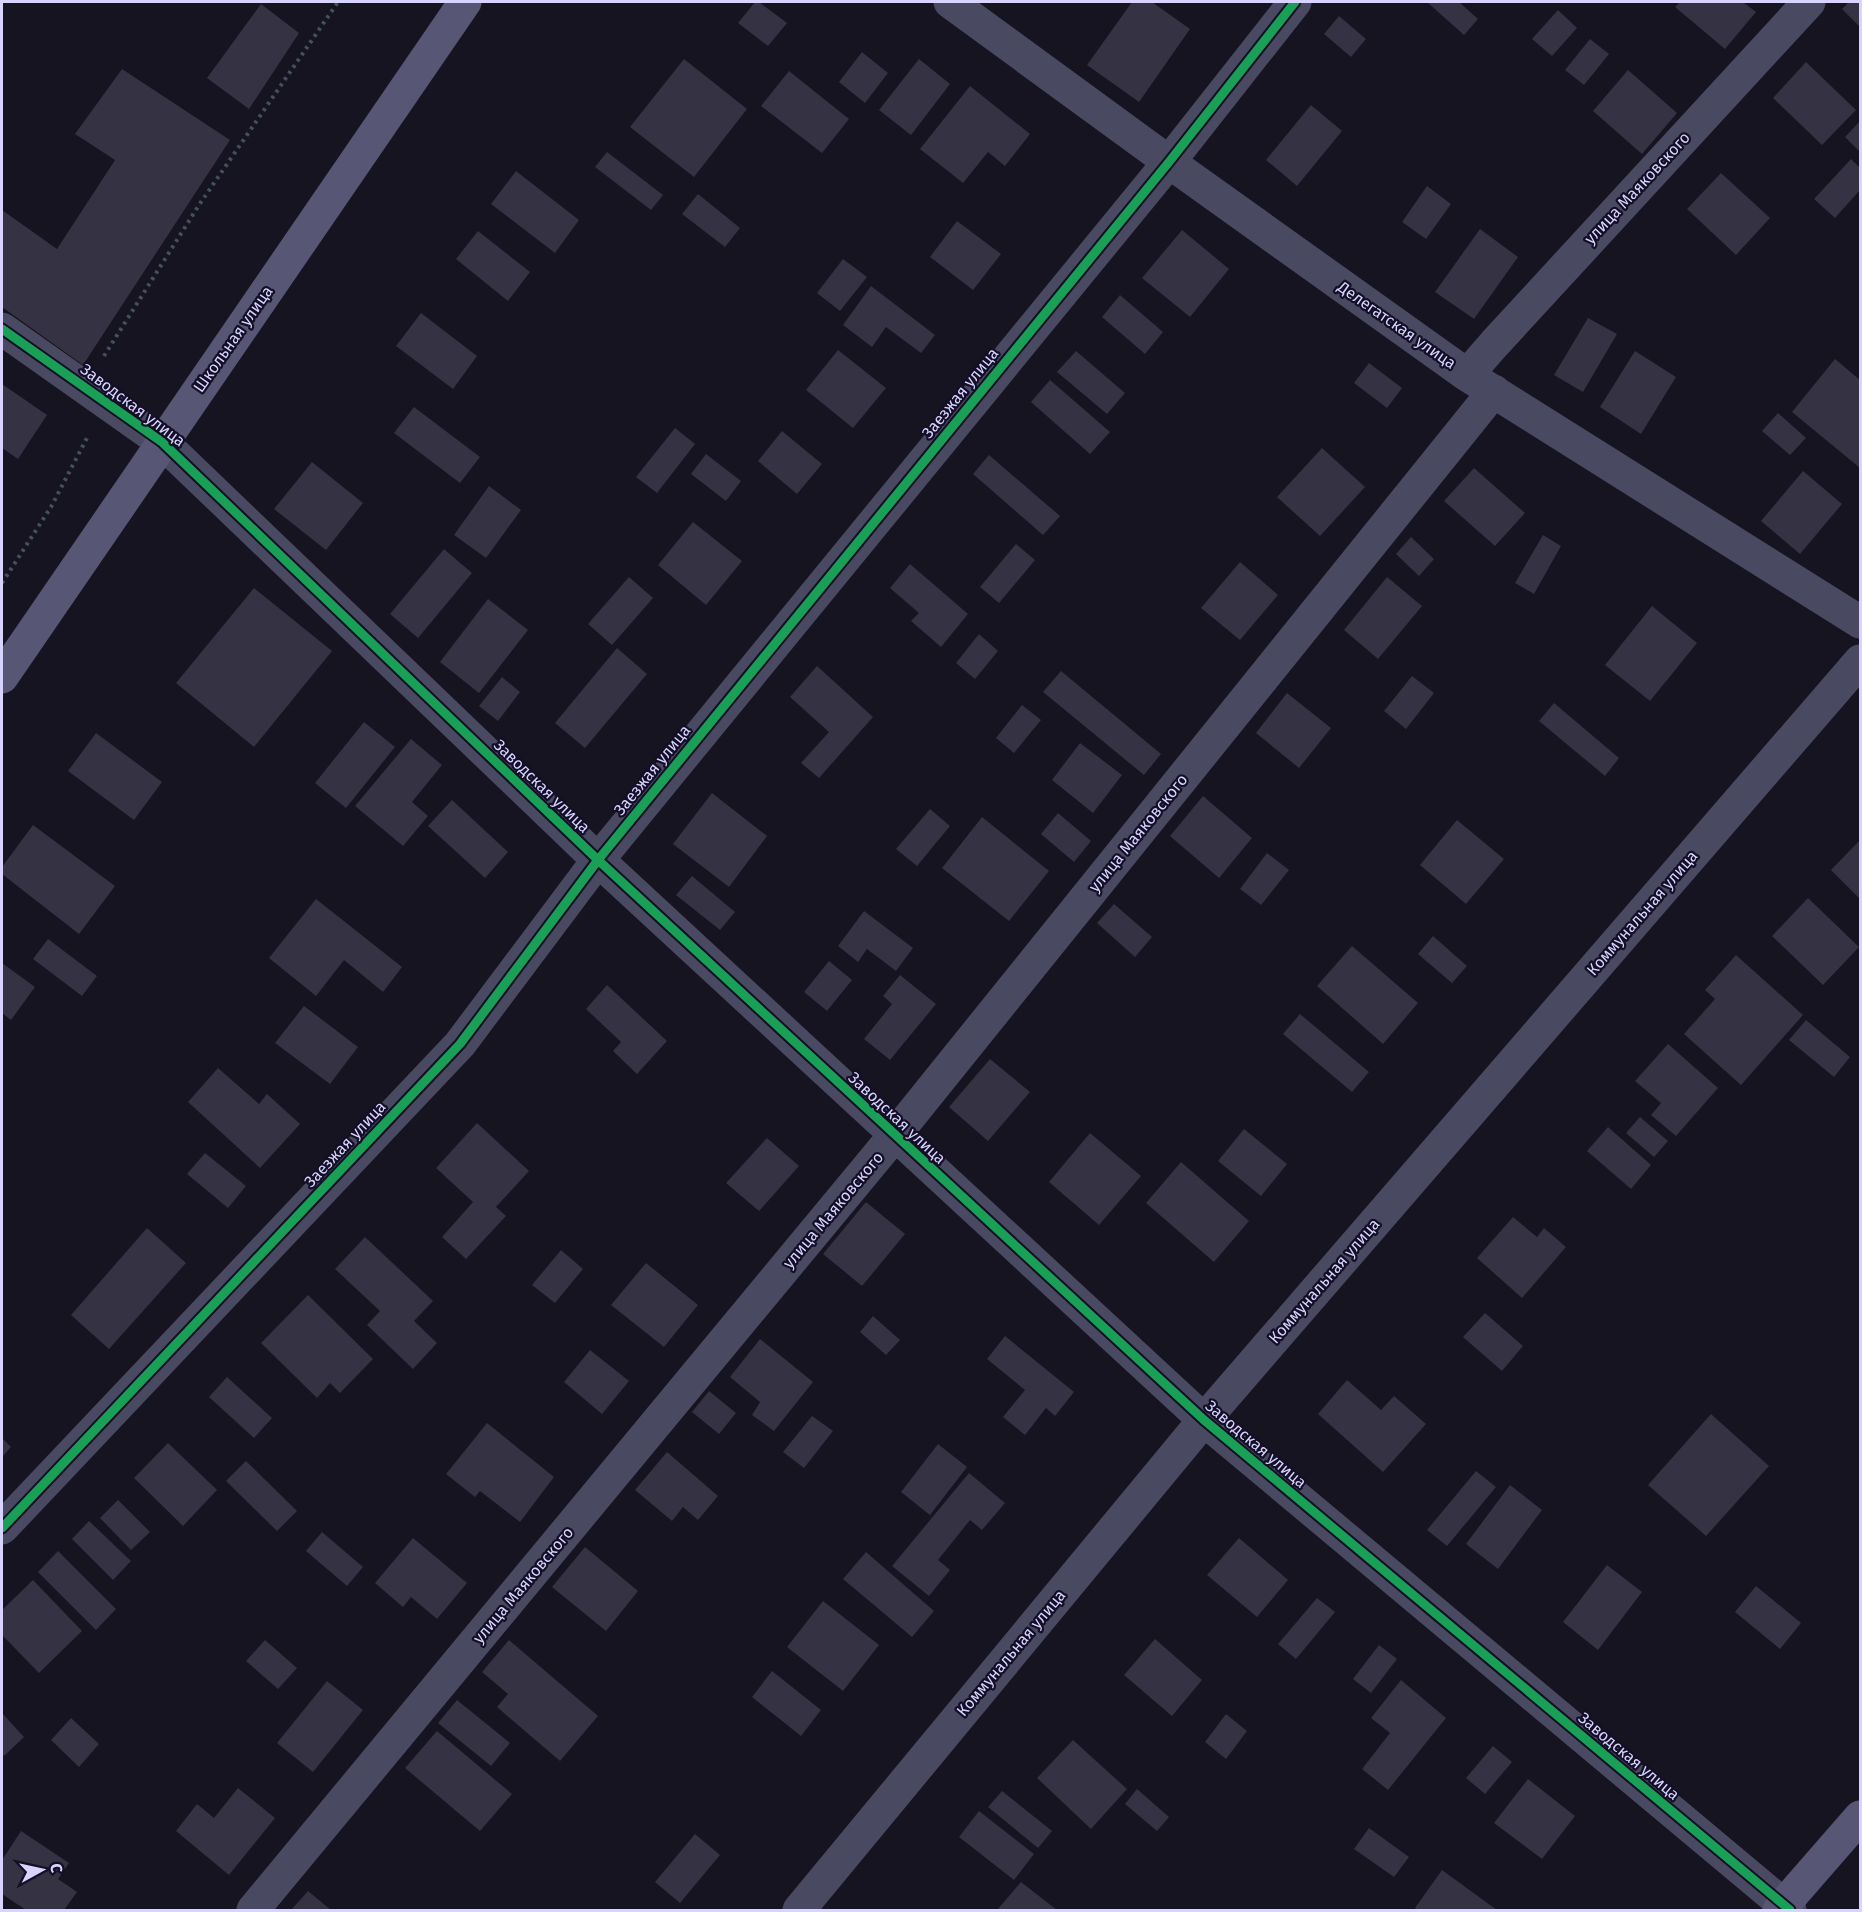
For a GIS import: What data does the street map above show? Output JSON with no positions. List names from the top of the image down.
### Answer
{
  "streets": {
    "street": [
      "улица Маяковского",
      "Делегатская улица",
      "Школьная улица",
      "Заезжая улица",
      "Заводская улица",
      "Коммунальная улица"
    ]
  },
  "crossings": [
    ["улица Маяковского", "Делегатская улица"],
    ["улица Маяковского", "Заводская улица"],
    ["Делегатская улица", "Заезжая улица"],
    ["Школьная улица", "Заводская улица"],
    ["Заезжая улица", "Заводская улица"],
    ["Заводская улица", "Коммунальная улица"]
  ],
  "north": "right"
}
